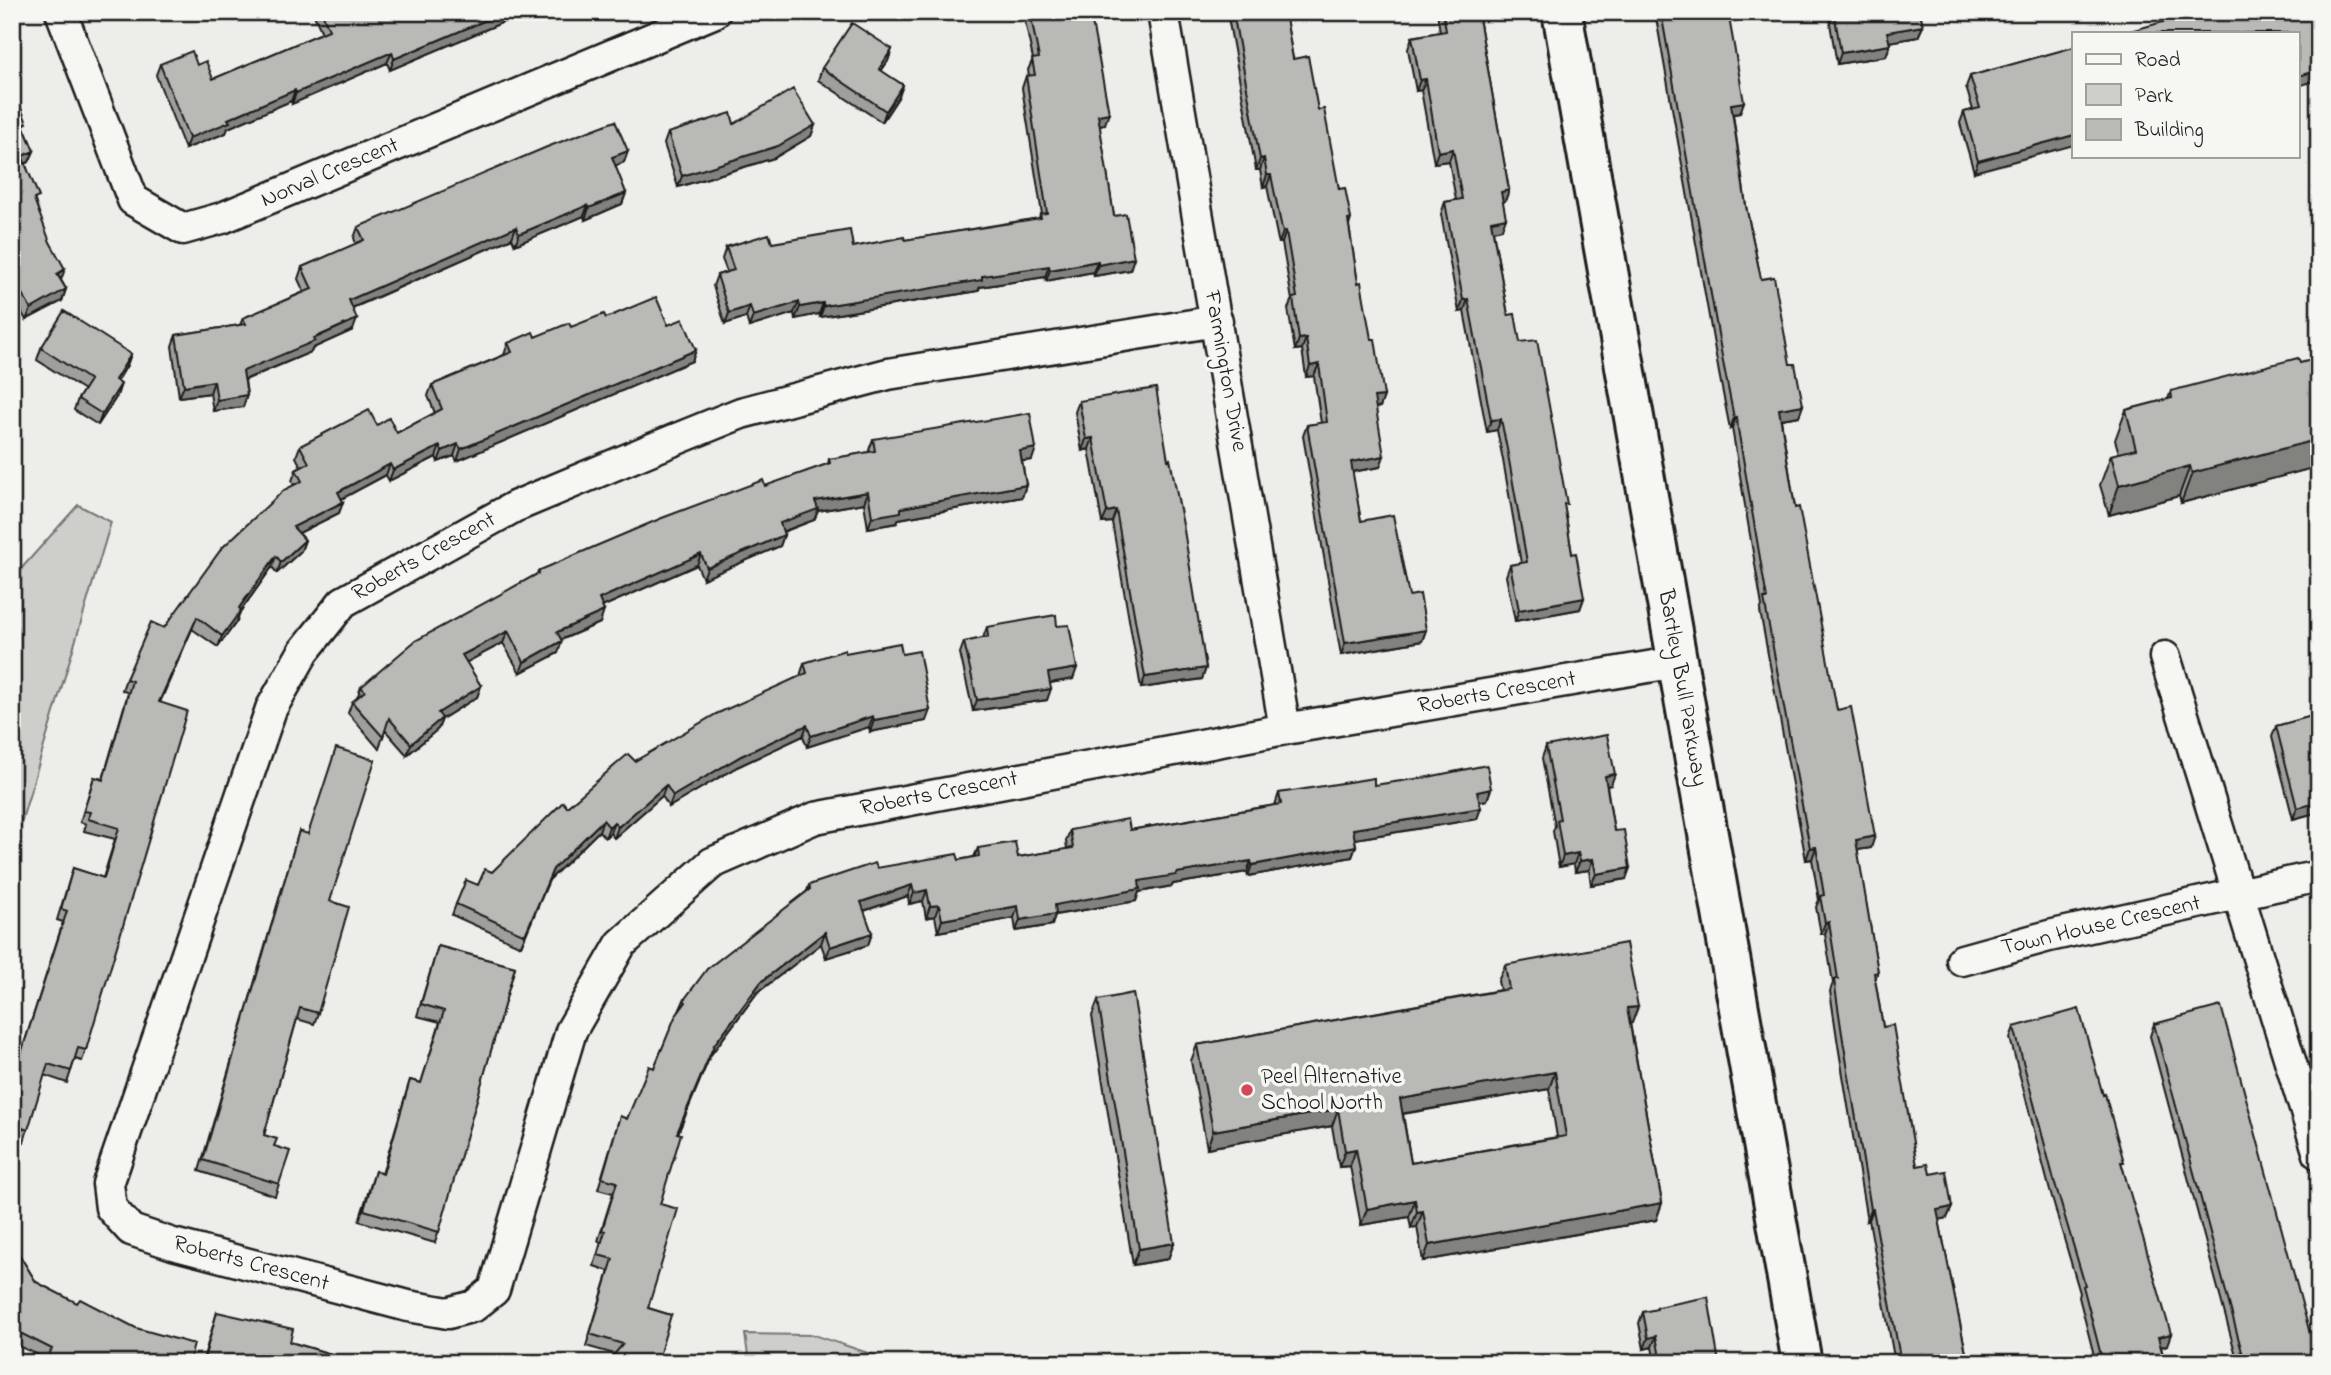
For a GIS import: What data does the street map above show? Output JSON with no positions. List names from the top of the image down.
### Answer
{
  "streets": {
    "street": [
      "Norval Crescent",
      "Farmington Drive",
      "Roberts Crescent",
      "Bartley Bull Parkway",
      "Town House Crescent"
    ]
  },
  "crossings": [
    ["Farmington Drive", "Roberts Crescent"],
    ["Roberts Crescent", "Bartley Bull Parkway"]
  ],
  "places": ["Peel Alternative School North"],
  "legend": ["Road", "Park", "Building"]
}
